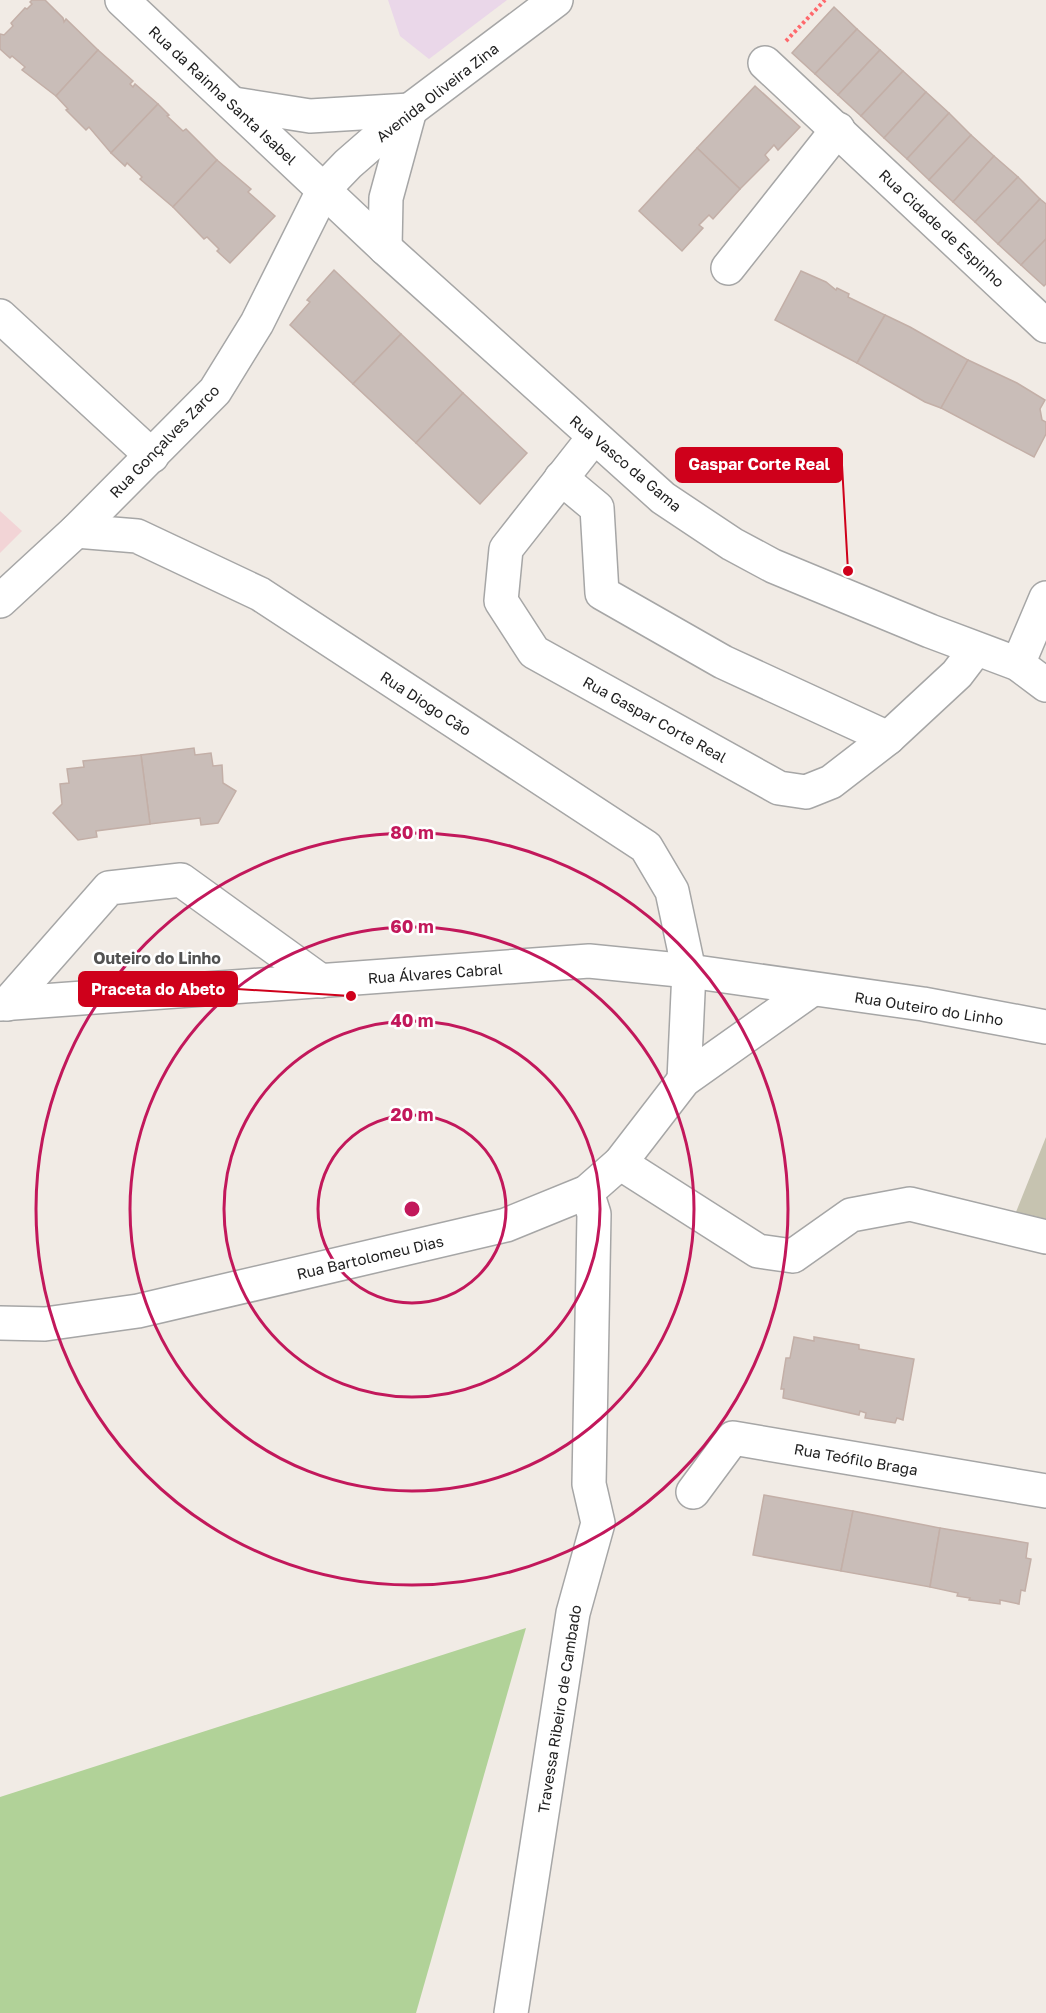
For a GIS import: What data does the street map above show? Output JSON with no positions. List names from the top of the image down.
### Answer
{
  "streets": {
    "street": [
      "Avenida Oliveira Zina",
      "Rua da Rainha Santa Isabel",
      "Rua Cidade de Espinho",
      "Rua Gonçalves Zarco",
      "Rua Vasco da Gama",
      "Rua Diogo Cão",
      "Rua Gaspar Corte Real",
      "Rua Álvares Cabral",
      "Rua Outeiro do Linho",
      "Rua Bartolomeu Dias",
      "Rua Teófilo Braga",
      "Travessa Ribeiro de Cambado"
    ]
  },
  "crossings": [
    ["Avenida Oliveira Zina", "Rua da Rainha Santa Isabel"],
    ["Avenida Oliveira Zina", "Rua Gonçalves Zarco"],
    ["Avenida Oliveira Zina", "Rua Vasco da Gama"],
    ["Rua da Rainha Santa Isabel", "Rua Gonçalves Zarco"],
    ["Rua da Rainha Santa Isabel", "Rua Vasco da Gama"],
    ["Rua Gonçalves Zarco", "Rua Vasco da Gama"],
    ["Rua Gonçalves Zarco", "Rua Diogo Cão"],
    ["Rua Vasco da Gama", "Rua Gaspar Corte Real"],
    ["Rua Diogo Cão", "Rua Álvares Cabral"],
    ["Rua Diogo Cão", "Rua Bartolomeu Dias"],
    ["Rua Álvares Cabral", "Rua Outeiro do Linho"],
    ["Rua Álvares Cabral", "Rua Bartolomeu Dias"],
    ["Rua Outeiro do Linho", "Rua Bartolomeu Dias"],
    ["Rua Bartolomeu Dias", "Travessa Ribeiro de Cambado"]
  ],
  "districts": ["Outeiro do Linho"],
  "places": ["Gaspar Corte Real", "Praceta do Abeto"],
  "rings": [
    "80 m",
    "60 m",
    "40 m",
    "20 m"
  ]
}
